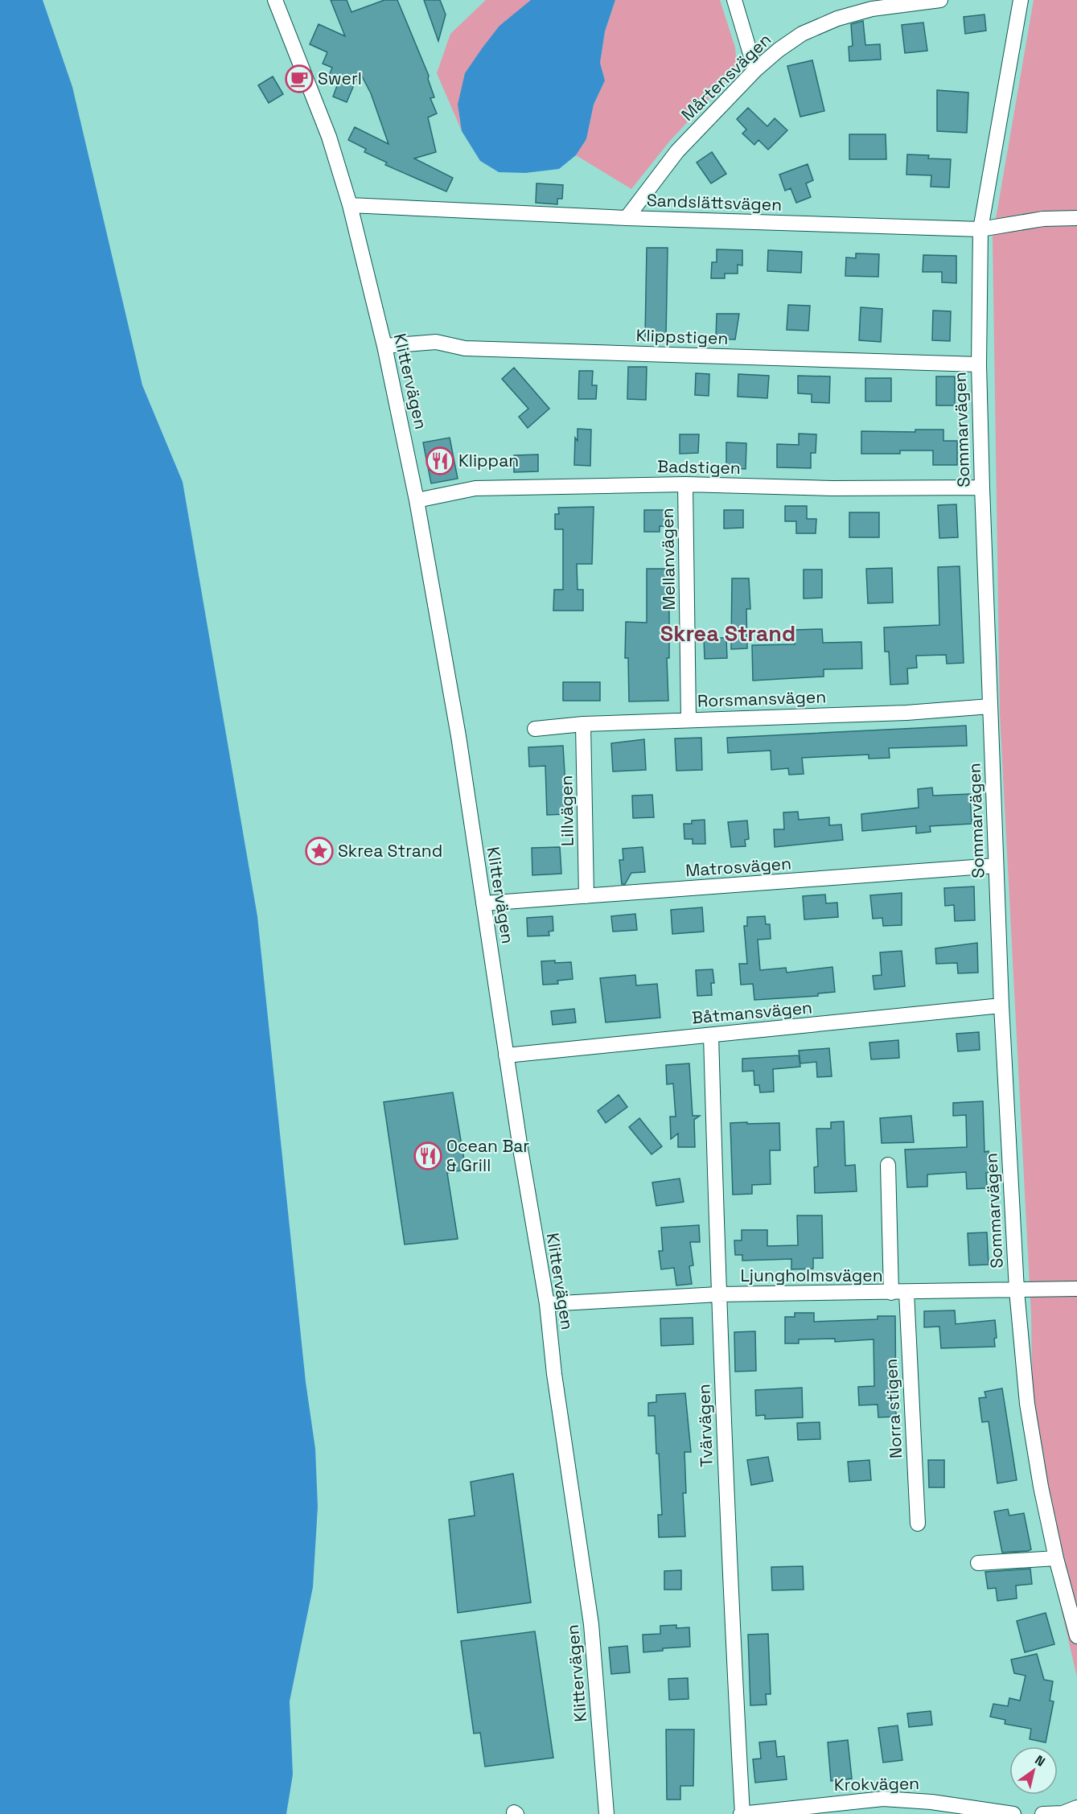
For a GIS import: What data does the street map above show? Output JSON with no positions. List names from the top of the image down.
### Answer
{
  "streets": {
    "street": [
      "Mårtensvägen",
      "Sandslättsvägen",
      "Klippstigen",
      "Klittervägen",
      "Sommarvägen",
      "Badstigen",
      "Mellanvägen",
      "Rorsmansvägen",
      "Lillvägen",
      "Matrosvägen",
      "Båtmansvägen",
      "Ljungholmsvägen",
      "Norra stigen",
      "Tvärvägen",
      "Krokvägen"
    ]
  },
  "crossings": [
    ["Mårtensvägen", "Sandslättsvägen"],
    ["Sandslättsvägen", "Klittervägen"],
    ["Sandslättsvägen", "Sommarvägen"],
    ["Klippstigen", "Klittervägen"],
    ["Klippstigen", "Sommarvägen"],
    ["Klittervägen", "Badstigen"],
    ["Klittervägen", "Matrosvägen"],
    ["Klittervägen", "Båtmansvägen"],
    ["Klittervägen", "Ljungholmsvägen"],
    ["Sommarvägen", "Badstigen"],
    ["Sommarvägen", "Rorsmansvägen"],
    ["Sommarvägen", "Matrosvägen"],
    ["Sommarvägen", "Båtmansvägen"],
    ["Sommarvägen", "Ljungholmsvägen"],
    ["Badstigen", "Mellanvägen"],
    ["Mellanvägen", "Rorsmansvägen"],
    ["Rorsmansvägen", "Lillvägen"],
    ["Lillvägen", "Matrosvägen"],
    ["Båtmansvägen", "Tvärvägen"],
    ["Ljungholmsvägen", "Norra stigen"],
    ["Ljungholmsvägen", "Tvärvägen"],
    ["Tvärvägen", "Krokvägen"]
  ],
  "districts": ["Skrea Strand"],
  "places": {
    "cafe": ["Swerl"],
    "restaurant": ["Klippan", "Ocean Bar & Grill"],
    "place": ["Skrea Strand"]
  },
  "north": "top right"
}
